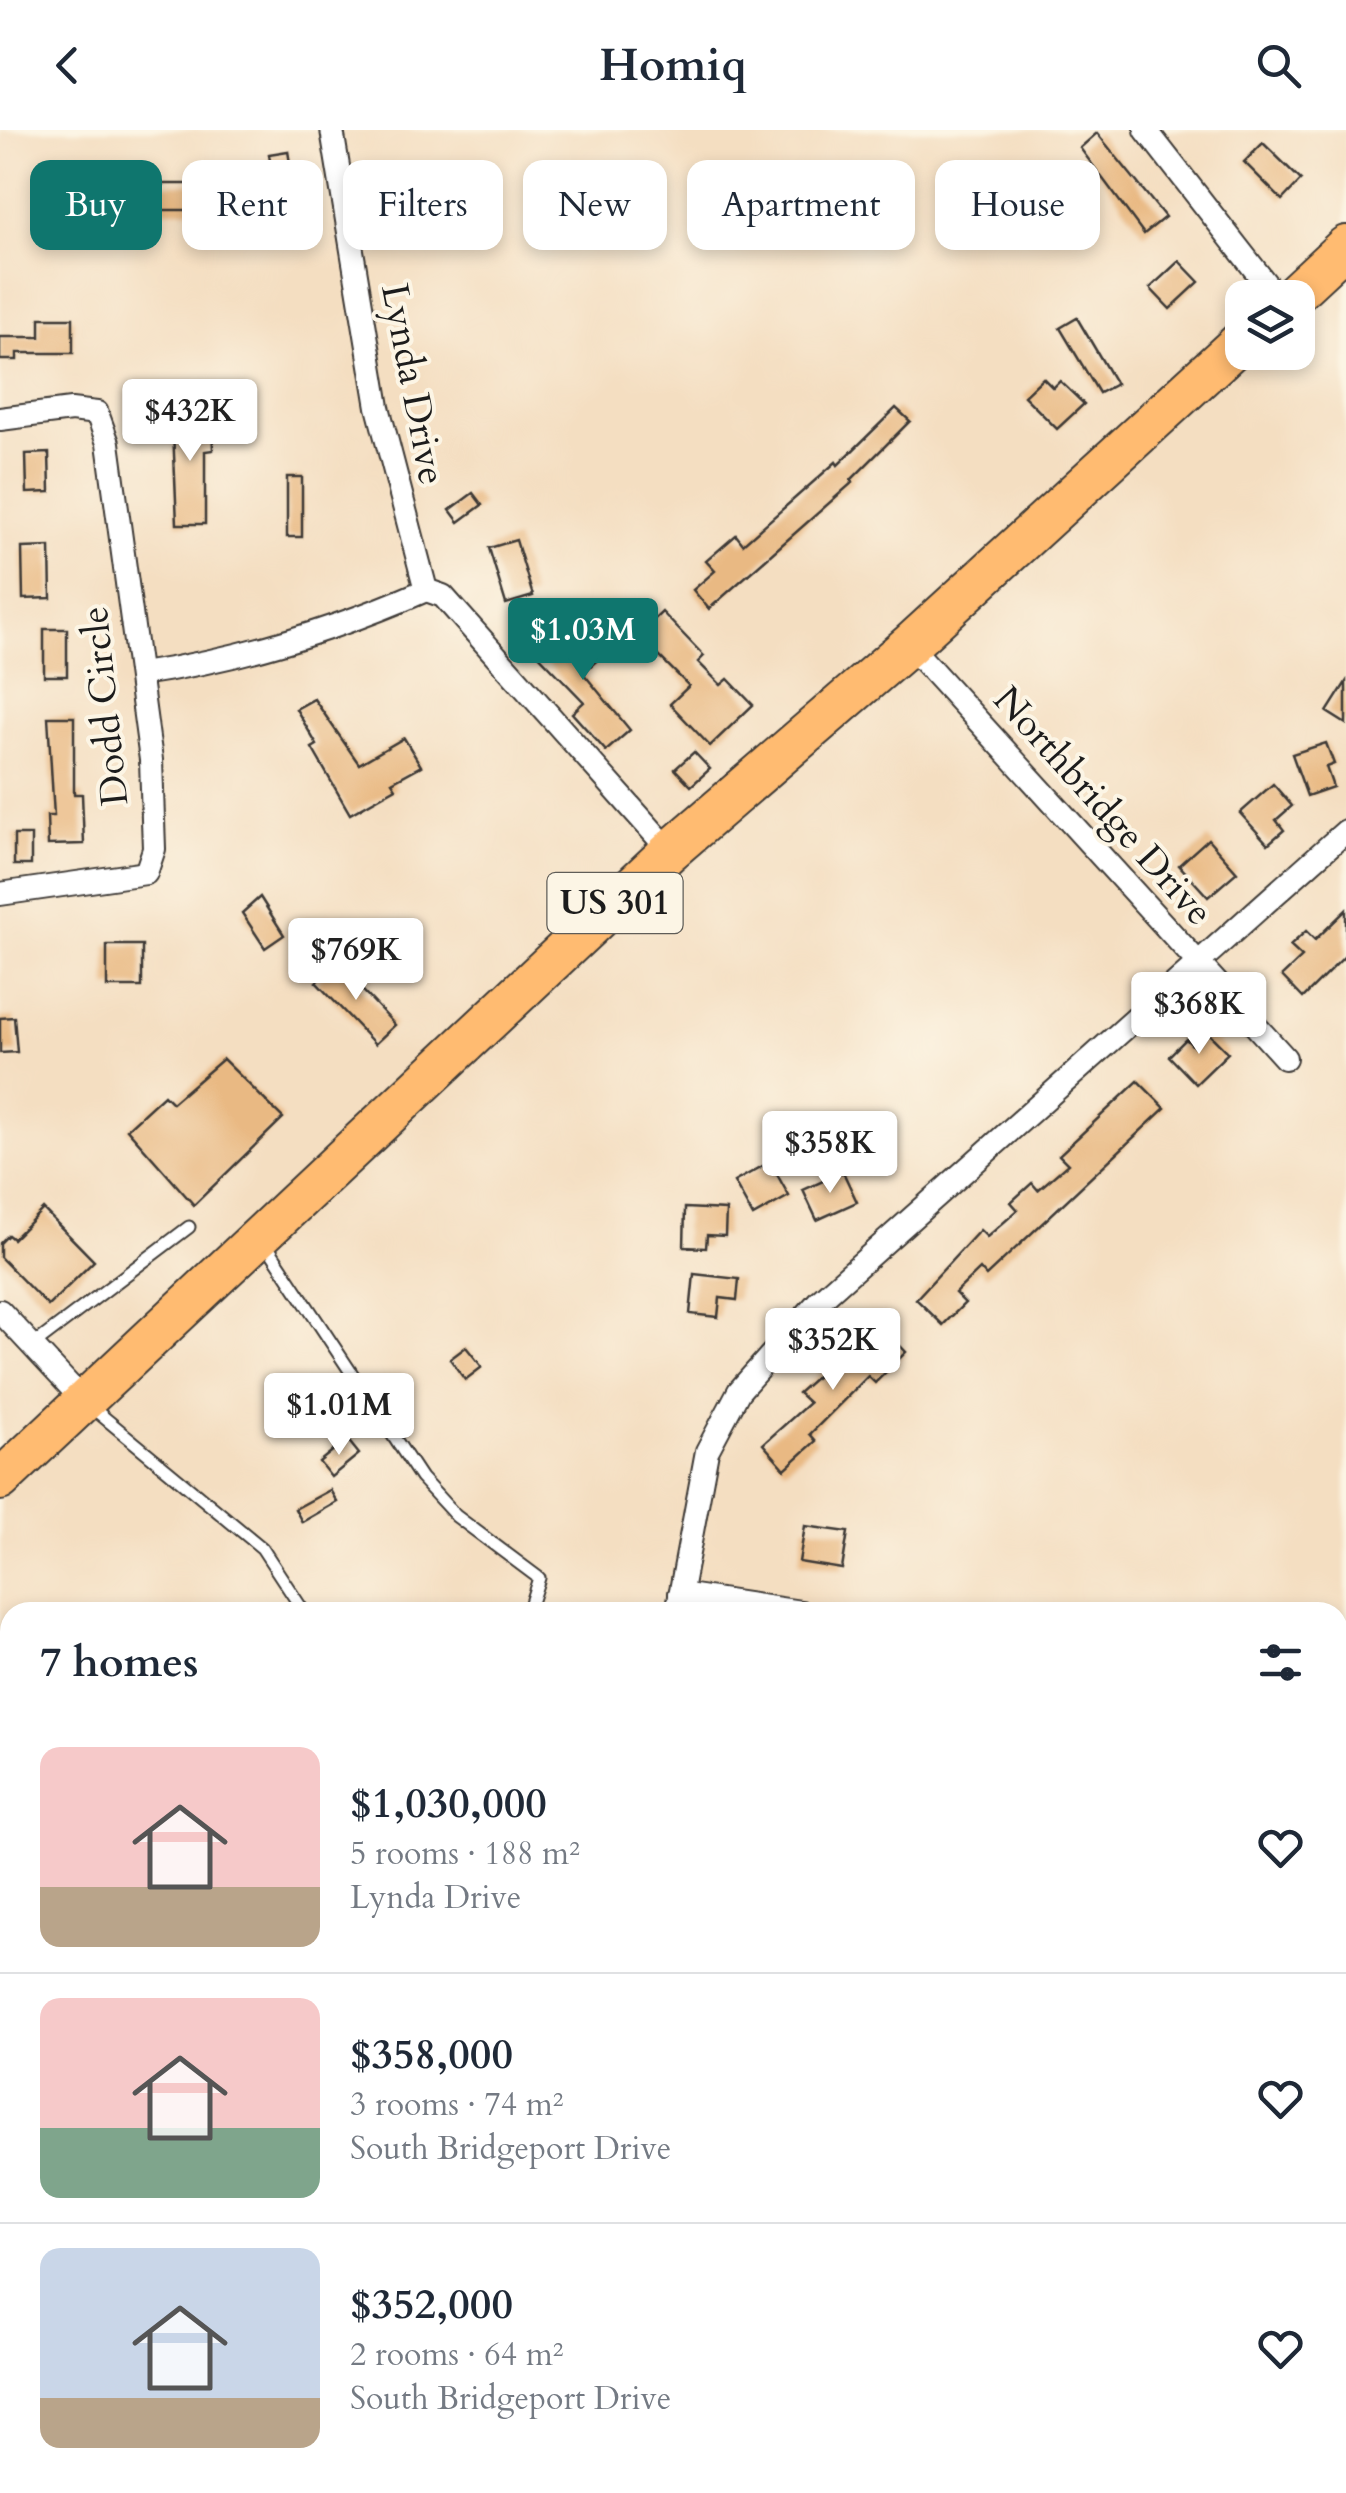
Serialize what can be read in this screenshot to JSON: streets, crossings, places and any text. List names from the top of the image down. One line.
{"streets":{"highway":["US 301"],"street":["Lynda Drive","Dodd Circle","Northbridge Drive"]},"crossings":[["Northbridge Drive","US 301"]],"page":{"header":"Homiq","chip":["Buy","Rent","Filters","New","Apartment","House"],"price":["$432K","$1.03M","$769K","$368K","$358K","$352K","$1.01M"],"heading":"7 homes","list":[{"name":"$1,030,000","note":"5 rooms · 188 m² · Lynda Drive"},{"name":"$358,000","note":"3 rooms · 74 m² · South Bridgeport Drive"},{"name":"$352,000","note":"2 rooms · 64 m² · South Bridgeport Drive"}]}}
